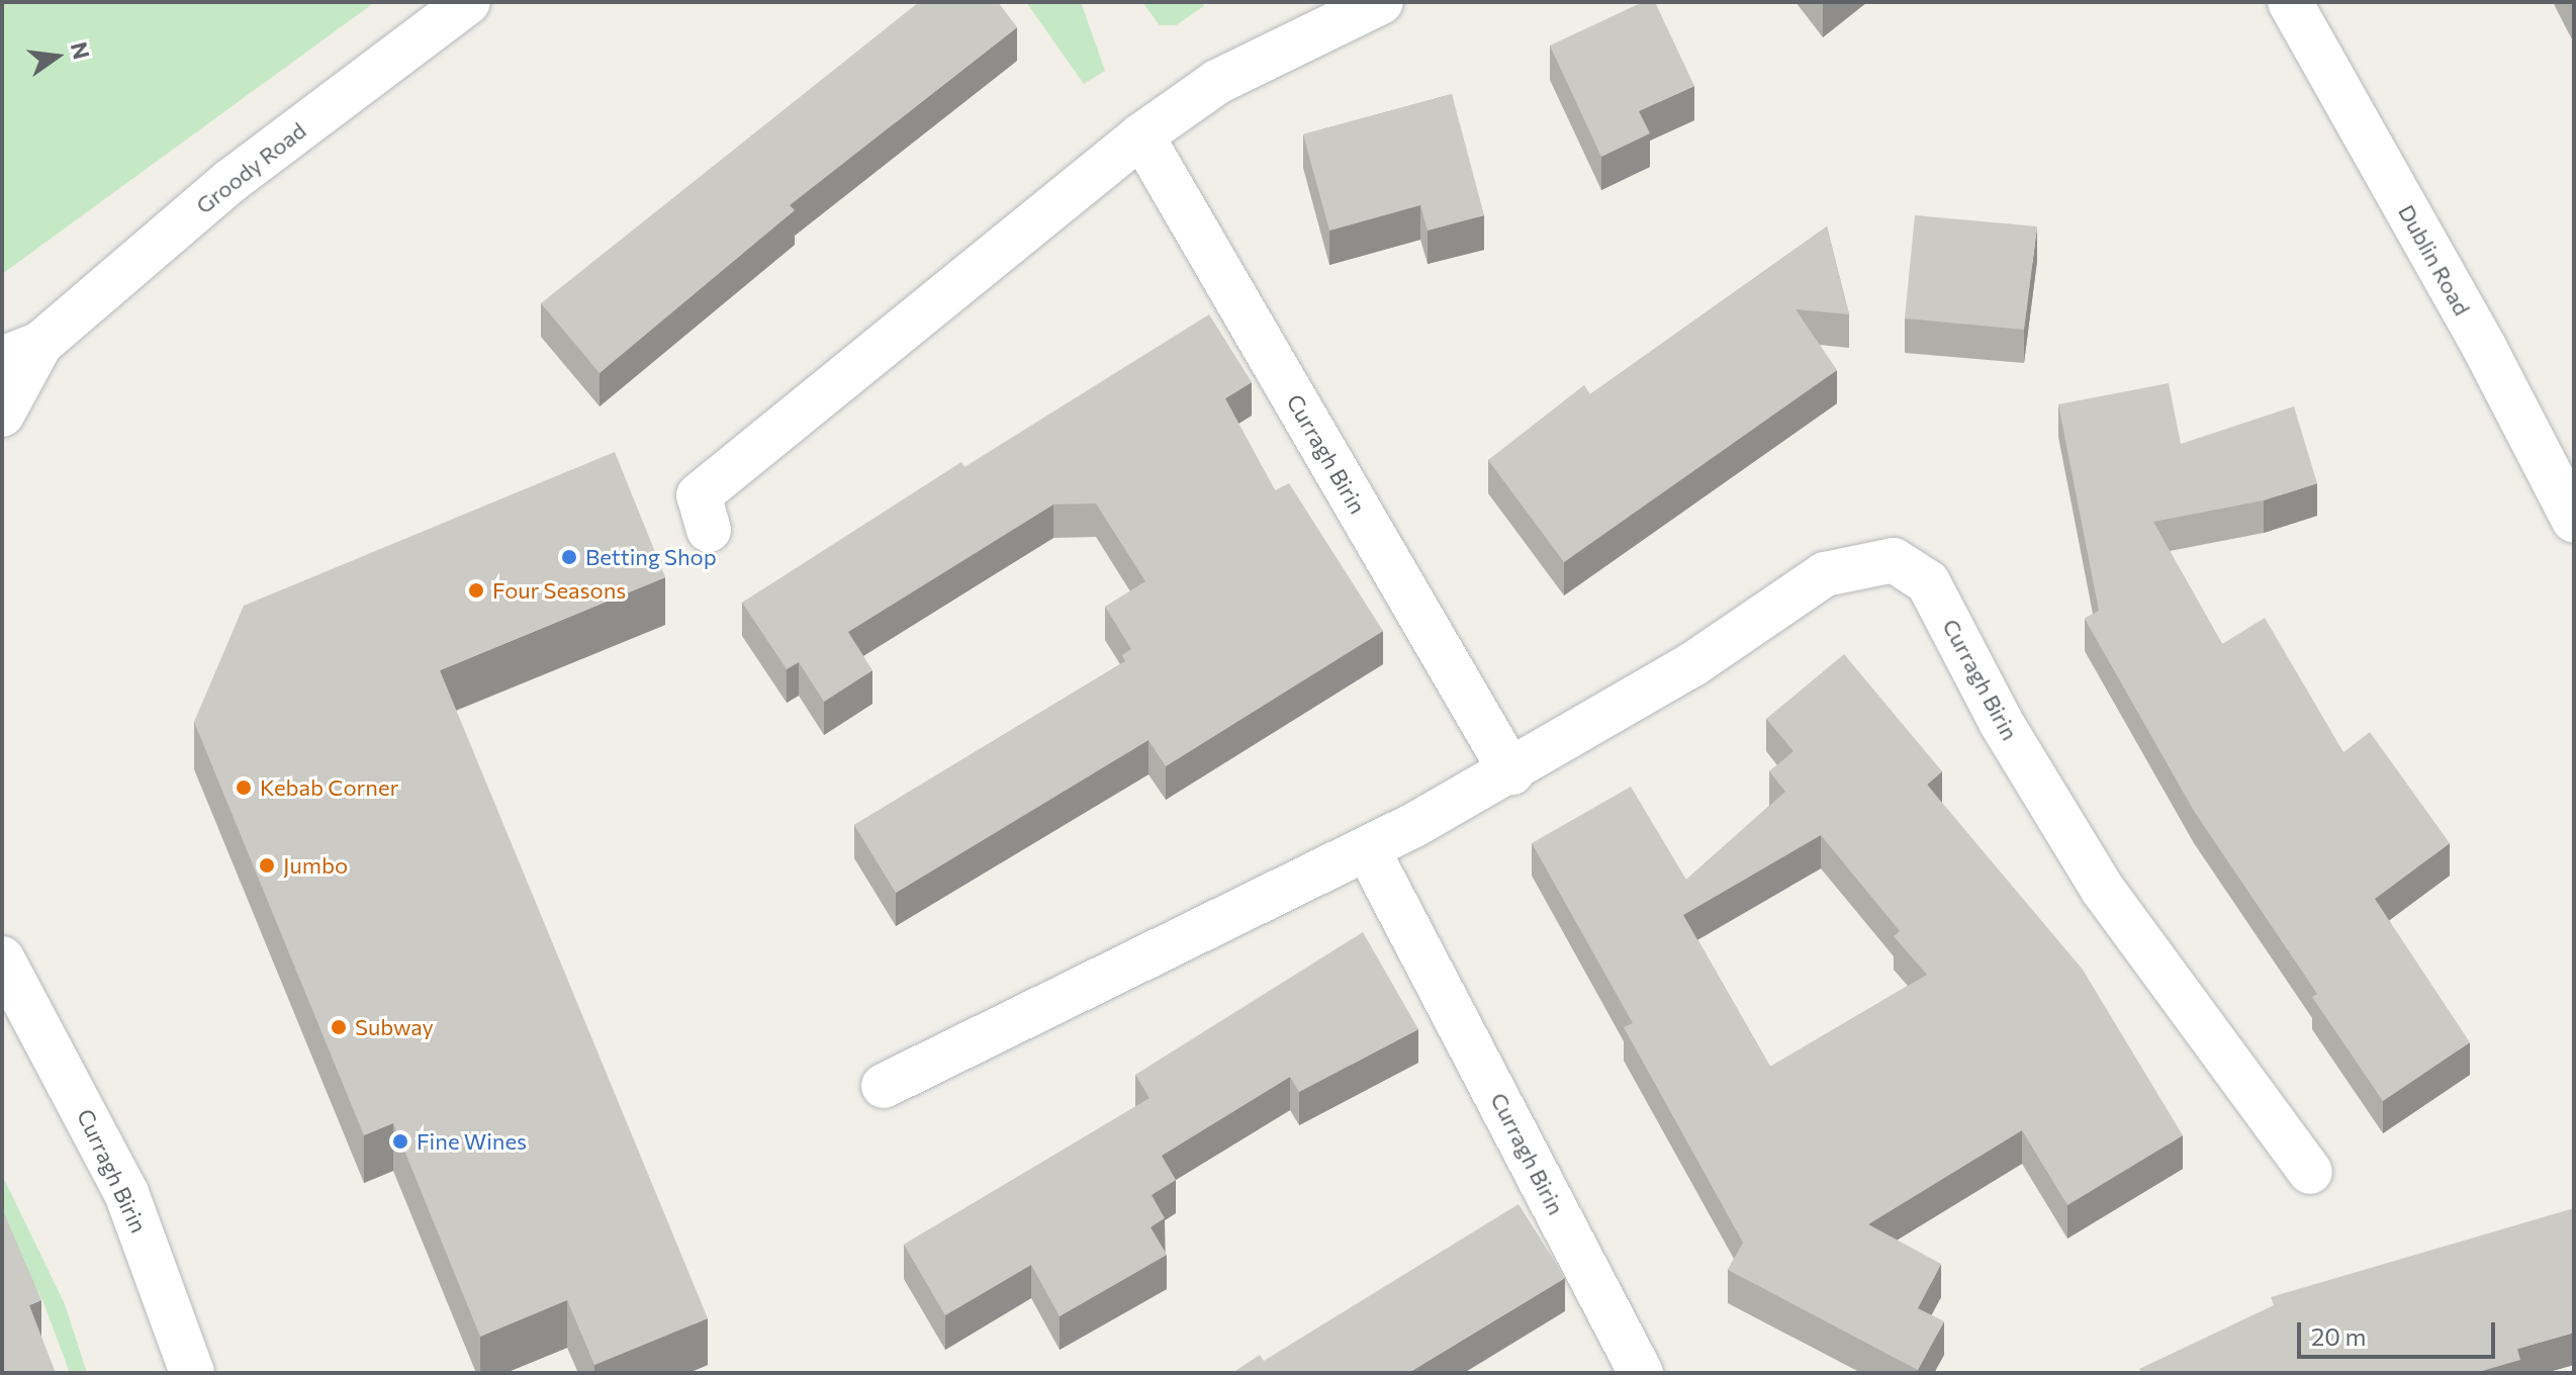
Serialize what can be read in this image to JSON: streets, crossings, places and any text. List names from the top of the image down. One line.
{"streets":{"street":["Groody Road","Dublin Road","Curragh Birin"]},"places":["Betting Shop","Four Seasons","Kebab Corner","Jumbo","Subway","Fine Wines"],"scale_bar":"20 m","north":"right"}
